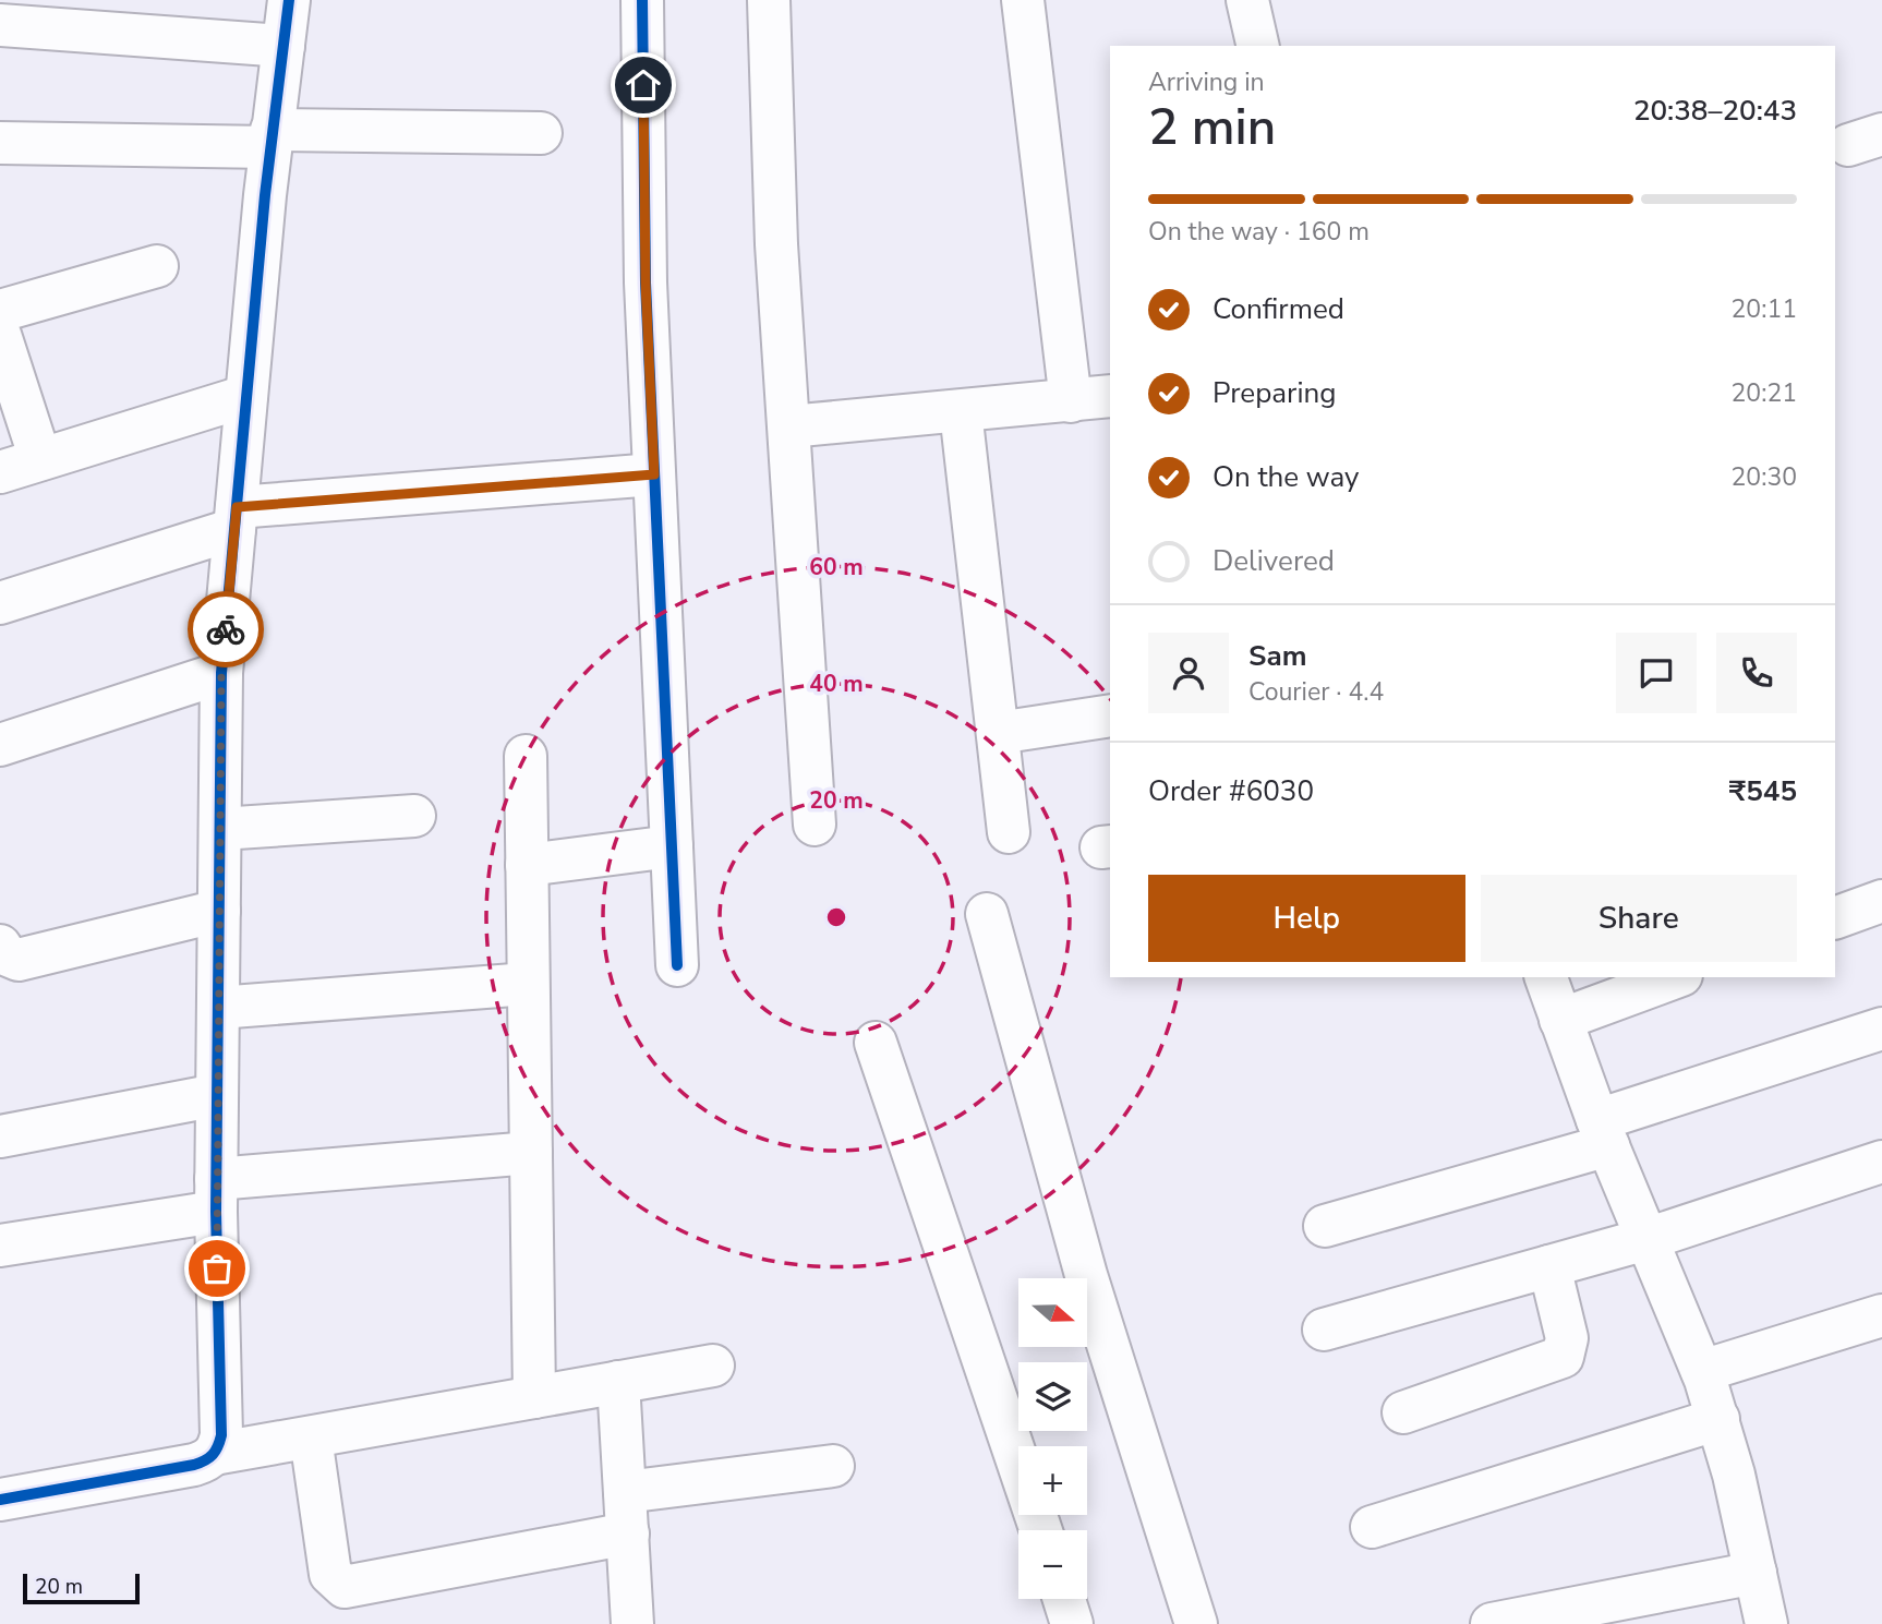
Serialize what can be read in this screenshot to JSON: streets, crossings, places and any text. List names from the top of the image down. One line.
{"scale_bar":"20 m","north":"right","page":{"heading":["2 min","Arriving in","20:38–20:43"],"panel":["Sam","Courier · 4.4","Order #6030","₹545"],"bar":"On the way · 160 m","list":[["Confirmed","20:11"],["Preparing","20:21"],["On the way","20:30"],"Delivered"],"buttons":["Help","Share"],"map_buttons":["+","−"],"scale":"20 m"},"rings":["60 m","40 m","20 m"]}
